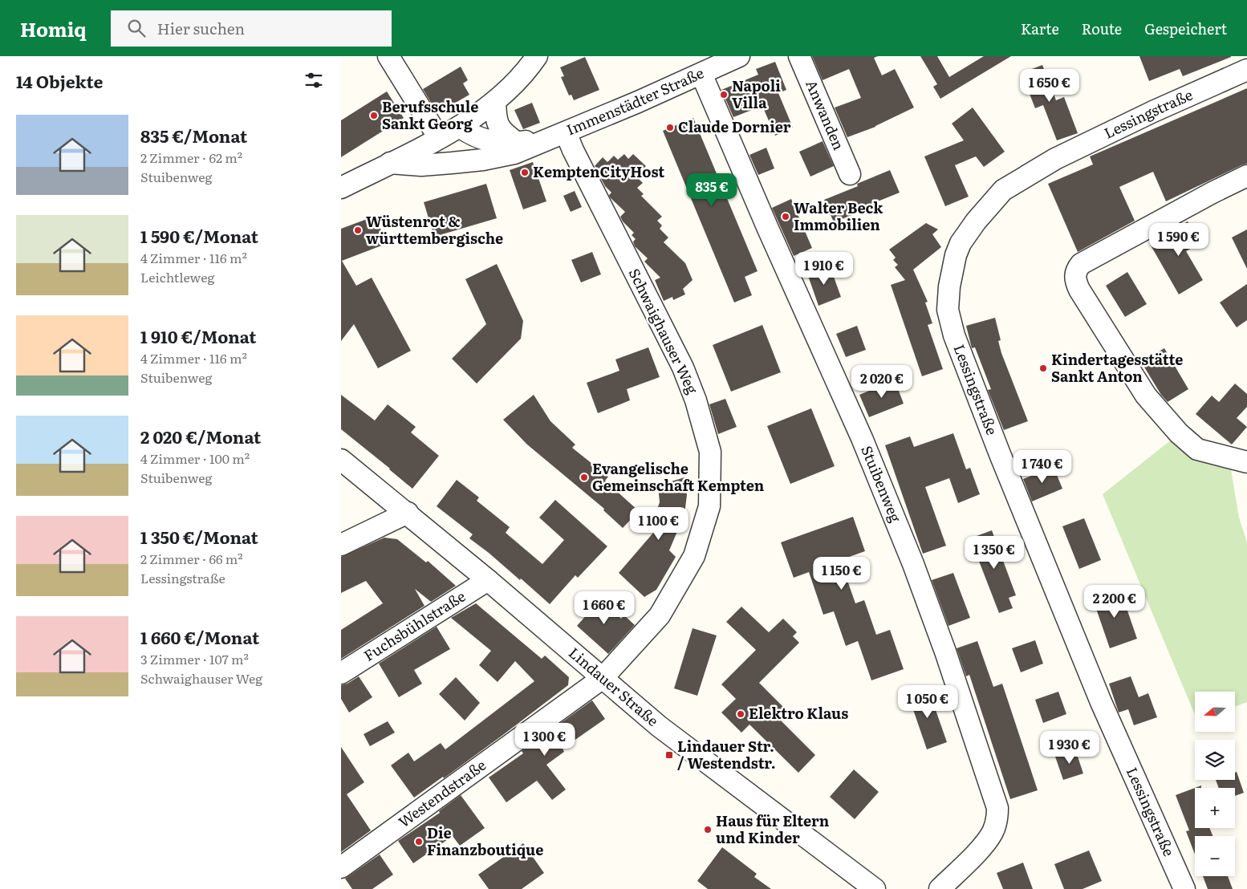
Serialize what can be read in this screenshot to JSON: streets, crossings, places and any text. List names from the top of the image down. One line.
{"streets":{"street":["Immenstädter Straße","Lessingstraße","Anwanden","Schwaighauser Weg","Stuibenweg","Fuchsbühlstraße","Lindauer Straße","Westendstraße"]},"crossings":[["Immenstädter Straße","Schwaighauser Weg"],["Immenstädter Straße","Stuibenweg"],["Schwaighauser Weg","Lindauer Straße"],["Schwaighauser Weg","Westendstraße"],["Fuchsbühlstraße","Lindauer Straße"],["Lindauer Straße","Westendstraße"]],"places":{"other":["Napoli Villa","Berufsschule Sankt Georg","Claude Dornier","KemptenCityHost","Walter Beck Immobilien","Wüstenrot & württembergische","Kindertagesstätte Sankt Anton","Evangelische Gemeinschaft Kempten","Elektro Klaus","Haus für Eltern und Kinder","Die Finanzboutique"],"transit":["Lindauer Str. / Westendstr."]},"north":"left","page":{"header":"Homiq","search":"Hier suchen","nav":["Karte","Route","Gespeichert"],"heading":"14 Objekte","price":["1 650 €","835 €","1 590 €","1 910 €","2 020 €","1 740 €","1 100 €","1 350 €","1 150 €","2 200 €","1 660 €","1 050 €","1 300 €","1 930 €"],"list":[{"name":"835 €/Monat","note":"2 Zimmer · 62 m² · Stuibenweg"},{"name":"1 590 €/Monat","note":"4 Zimmer · 116 m² · Leichtleweg"},{"name":"1 910 €/Monat","note":"4 Zimmer · 116 m² · Stuibenweg"},{"name":"2 020 €/Monat","note":"4 Zimmer · 100 m² · Stuibenweg"},{"name":"1 350 €/Monat","note":"2 Zimmer · 66 m² · Lessingstraße"},{"name":"1 660 €/Monat","note":"3 Zimmer · 107 m² · Schwaighauser Weg"}],"map_buttons":["+","−"]}}
